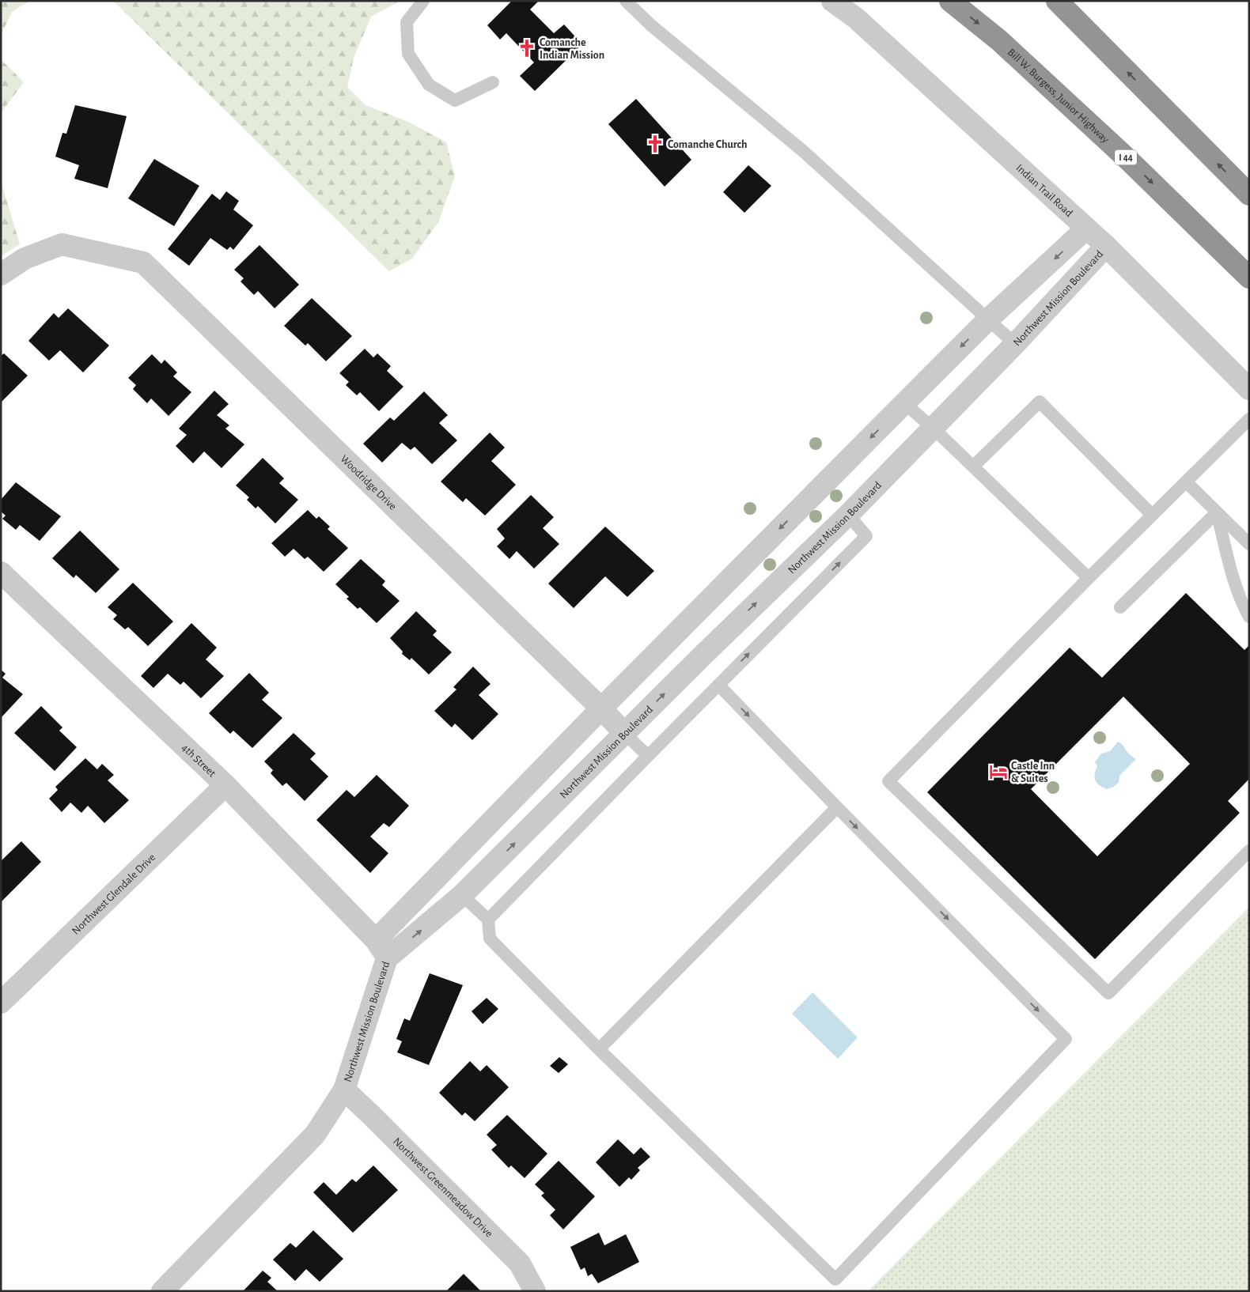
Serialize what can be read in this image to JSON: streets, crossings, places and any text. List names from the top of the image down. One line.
{"streets":{"highway":["Bill W. Burgess, Junior Highway","I 44"],"street":["Indian Trail Road","Northwest Mission Boulevard","Woodridge Drive","4th Street","Northwest Glendale Drive","Northwest Greenmeadow Drive"]},"crossings":[["Indian Trail Road","Northwest Mission Boulevard"],["Northwest Mission Boulevard","Woodridge Drive"],["Northwest Mission Boulevard","4th Street"],["Northwest Mission Boulevard","Northwest Greenmeadow Drive"],["4th Street","Northwest Glendale Drive"]],"places":{"church":["Comanche Indian Mission","Comanche Church"],"hotel":["Castle Inn & Suites"]}}
